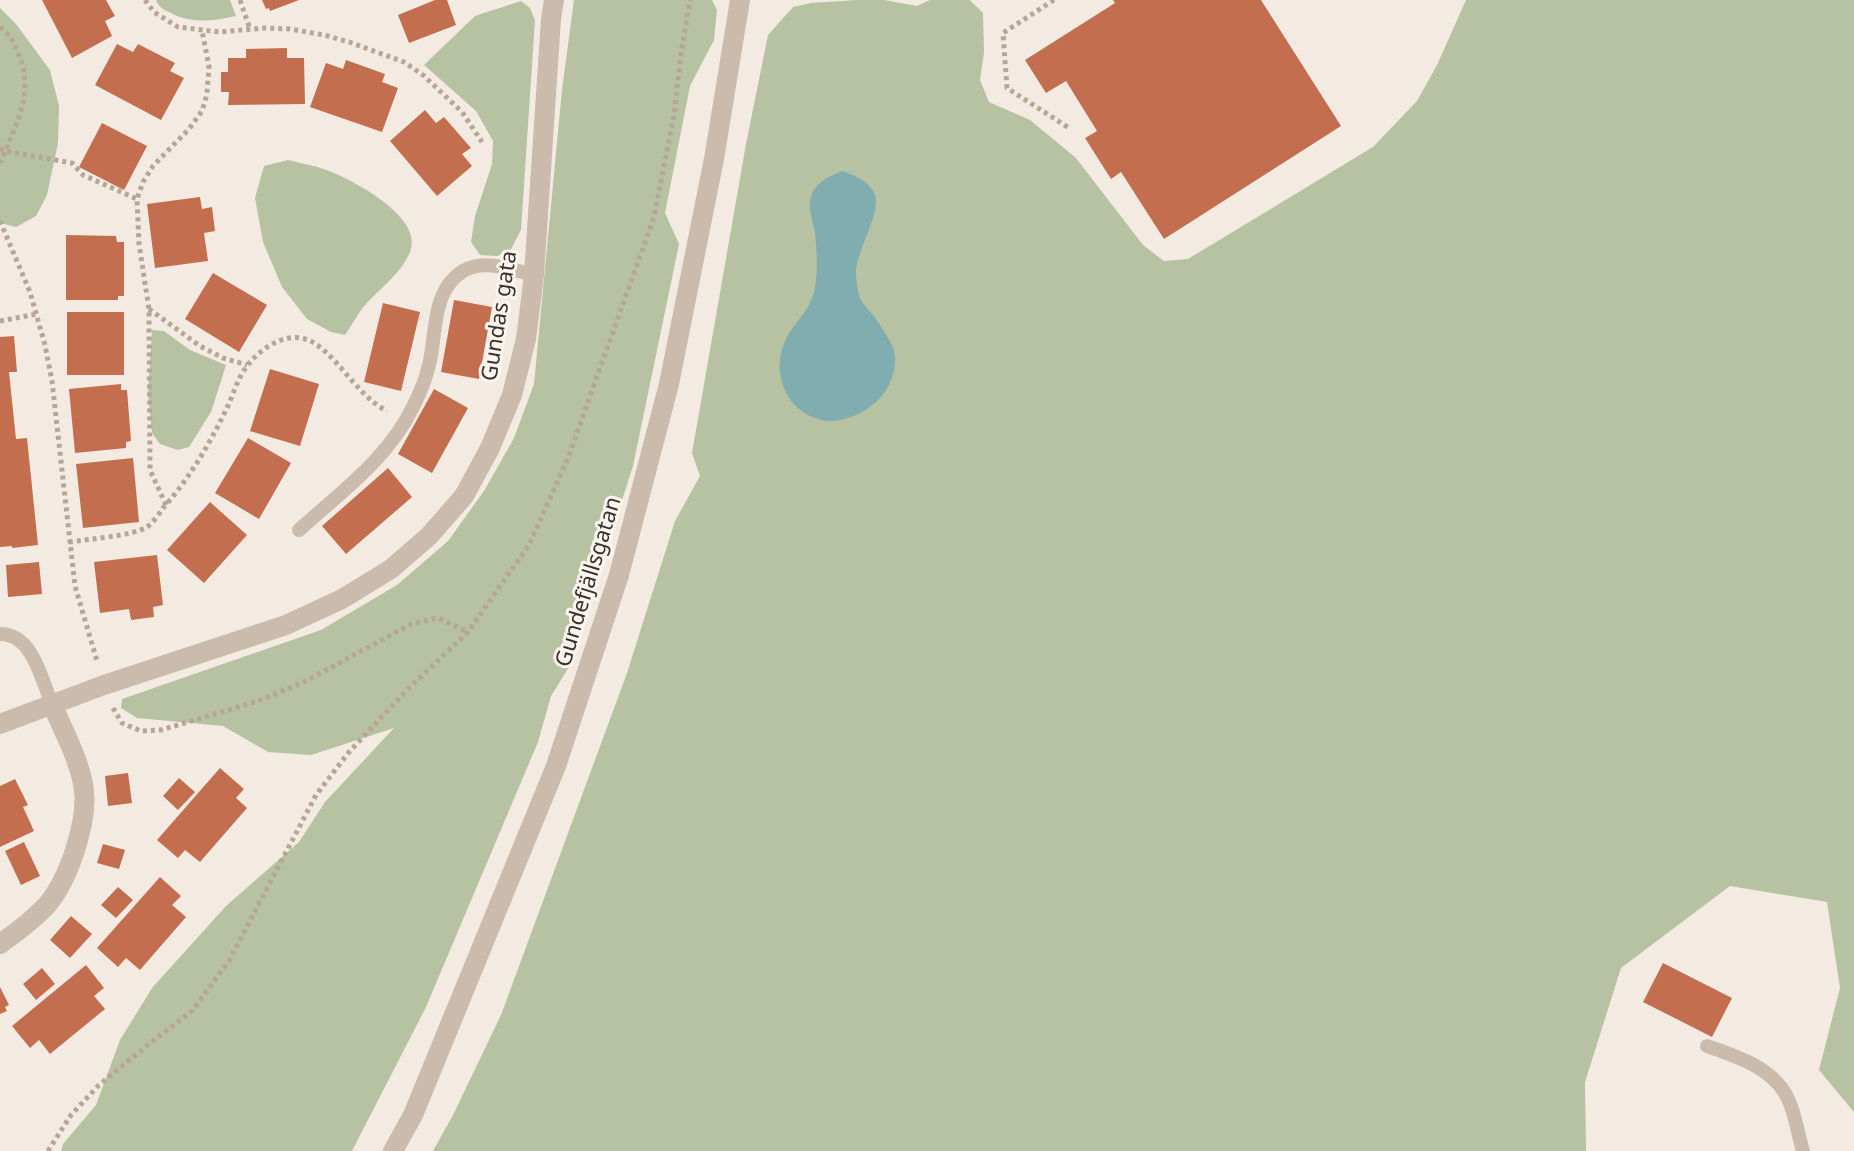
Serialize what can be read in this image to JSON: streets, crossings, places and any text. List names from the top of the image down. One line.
{"streets":{"street":["Gundas gata","Gundefjällsgatan"]}}
